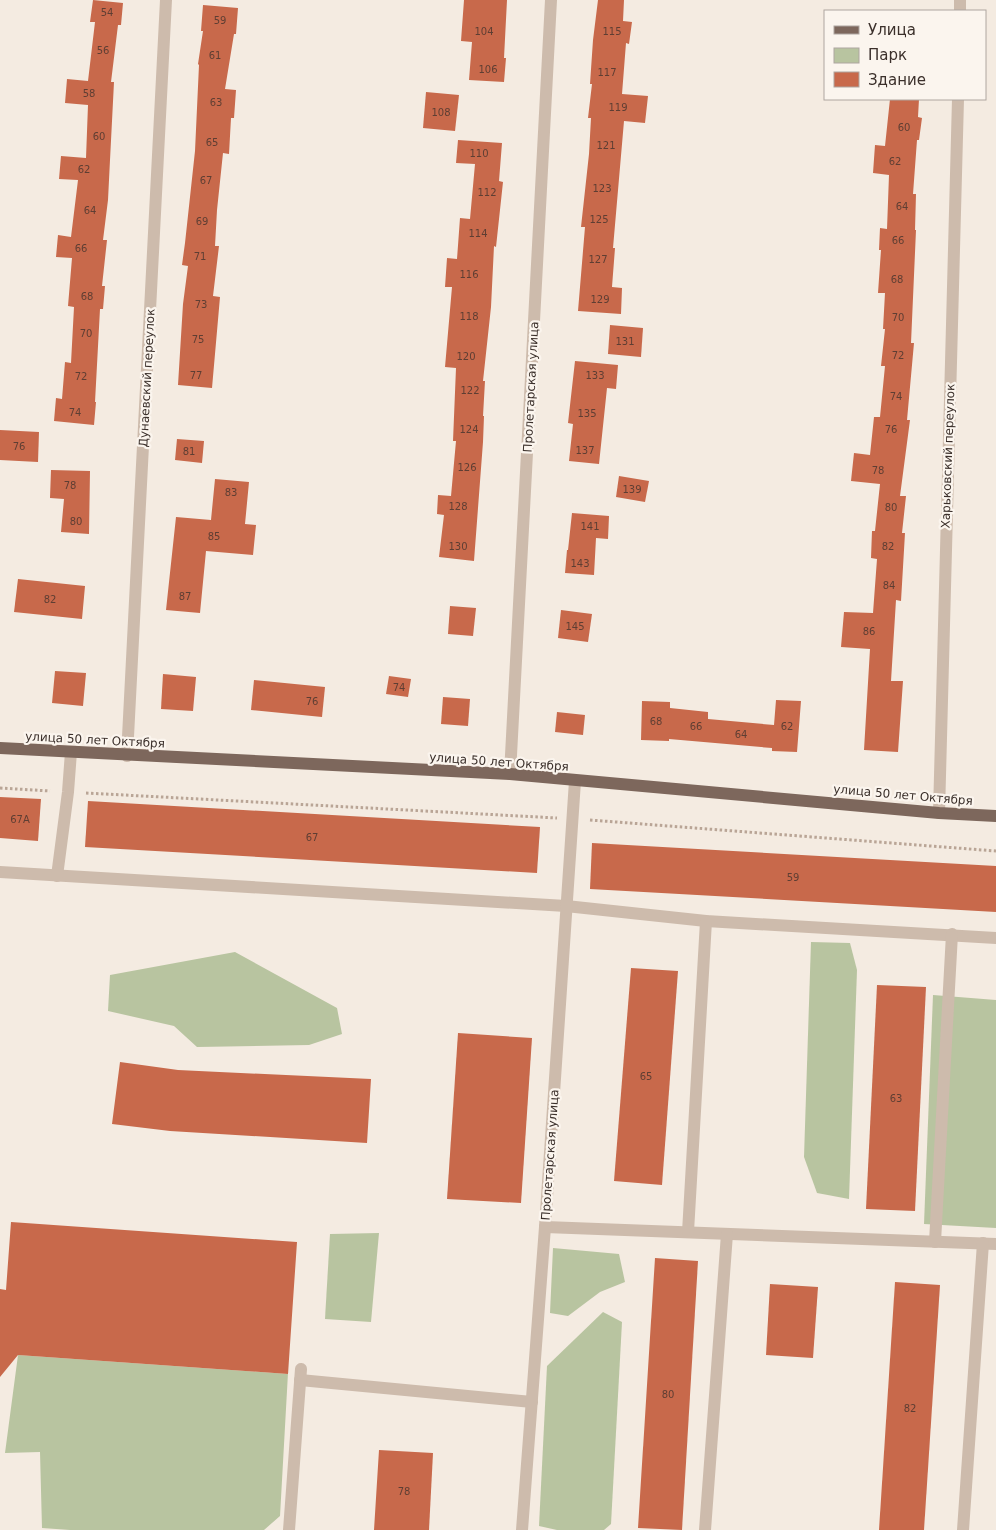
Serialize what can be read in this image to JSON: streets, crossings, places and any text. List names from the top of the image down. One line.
{"streets":{"main road":["улица 50 лет Октября"],"street":["Дунаевский переулок","Пролетарская улица","Харьковский переулок"]},"crossings":[["Дунаевский переулок","улица 50 лет Октября"],["Пролетарская улица","улица 50 лет Октября"],["Харьковский переулок","улица 50 лет Октября"]],"house_numbers":["54","59","104","115","56","61","106","117","58","63","119","108","60","60","65","121","110","62","62","67","123","112","64","64","125","69","114","66","66","71","127","116","68","68","129","73","118","70","70","75","131","72","120","77","133","72","122","74","74","135","124","76","76","137","81","126","78","78","139","83","128","80","80","141","85","130","82","143","84","87","82","145","86","74","76","68","66","62","64","67А","67","59","65","63","80","82","78"],"legend":["Улица","Парк","Здание"]}
